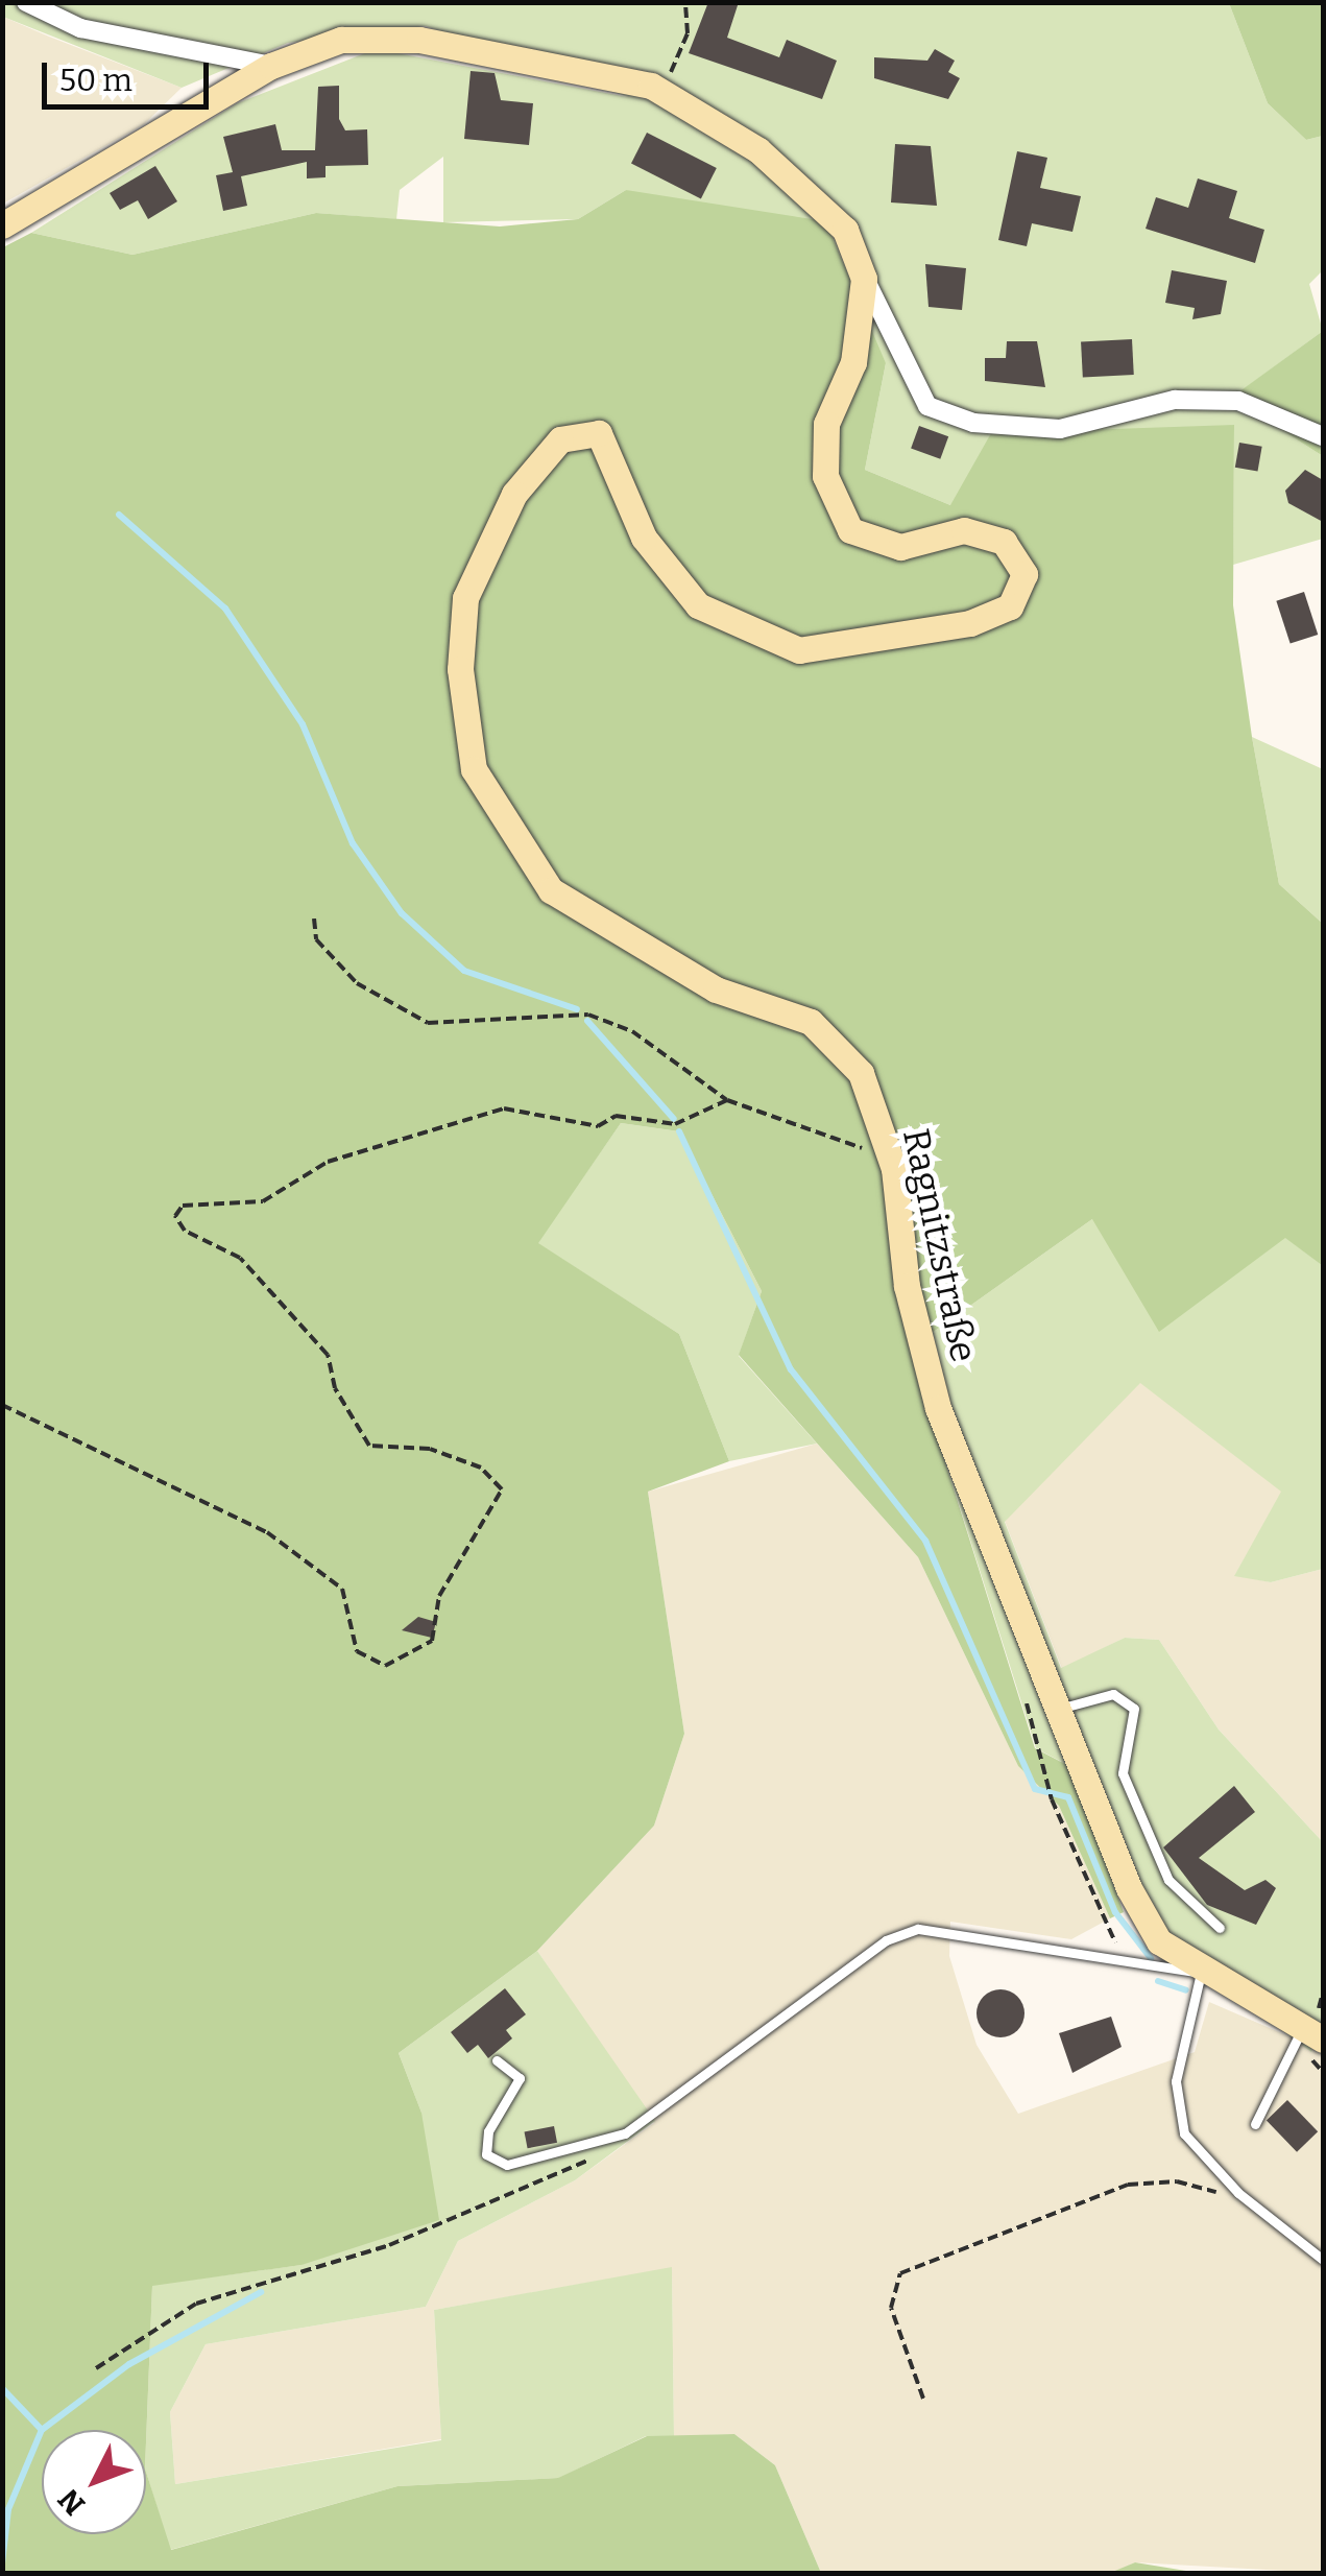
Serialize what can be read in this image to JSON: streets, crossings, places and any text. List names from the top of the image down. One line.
{"streets":{"main road":["Ragnitzstraße"]},"scale_bar":"50 m","north":"bottom left"}
